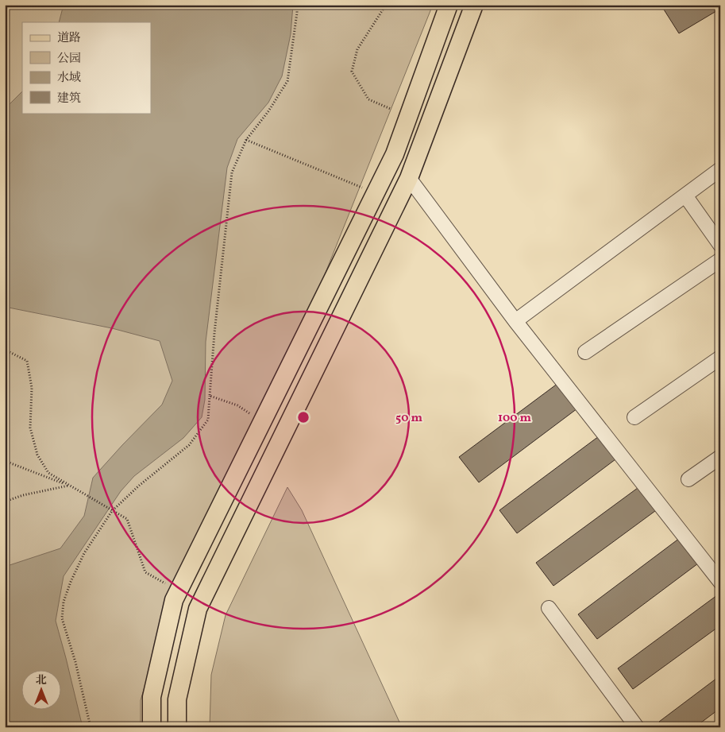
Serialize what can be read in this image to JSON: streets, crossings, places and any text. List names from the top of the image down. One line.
{"legend":["道路","公园","水域","建筑"],"north":"top","rings":["50 m","100 m"]}
